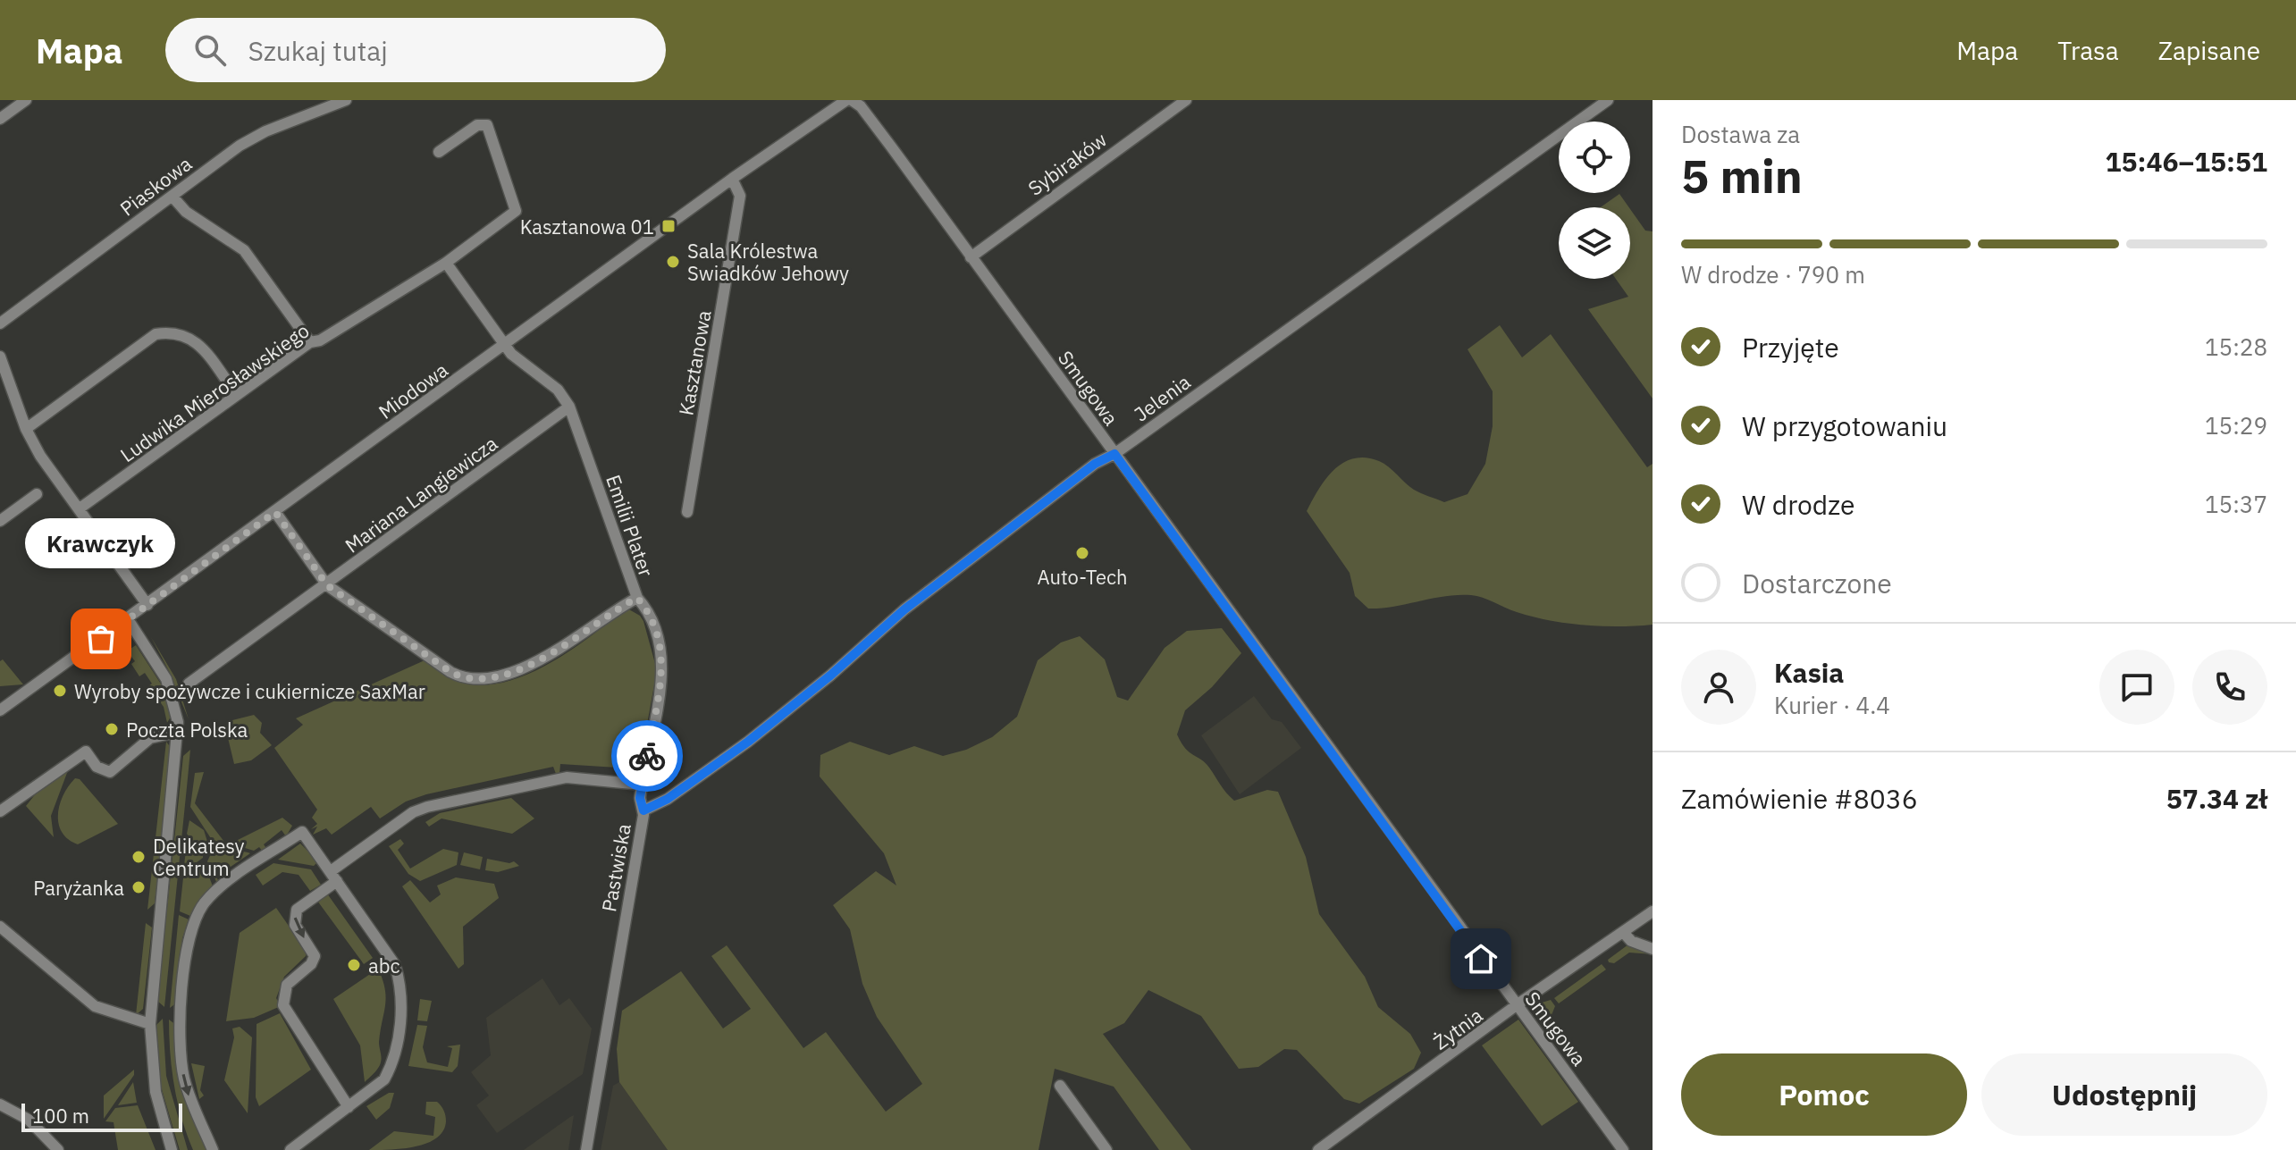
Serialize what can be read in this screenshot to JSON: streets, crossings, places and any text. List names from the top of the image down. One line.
{"streets":{"street":["Sybiraków","Piaskowa","Kasztanowa","Smugowa","Miodowa","Ludwika Mierosławskiego","Jelenia","Mariana Langiewicza","Emilii Plater","Pastwiska","Żytnia"]},"crossings":[["Sybiraków","Smugowa"],["Kasztanowa","Miodowa"],["Smugowa","Miodowa"],["Smugowa","Jelenia"],["Smugowa","Żytnia"],["Miodowa","Emilii Plater"],["Jelenia","Pastwiska"],["Mariana Langiewicza","Emilii Plater"],["Emilii Plater","Pastwiska"]],"places":{"transit":["Kasztanowa 01"],"other":["Sala Królestwa Swiadków Jehowy","Auto-Tech","Krawczyk","Wyroby spożywcze i cukiernicze SaxMar","Poczta Polska","Delikatesy Centrum","Paryżanka","abc"]},"scale_bar":"100 m","page":{"header":"Mapa","search":"Szukaj tutaj","nav":["Mapa","Trasa","Zapisane"],"heading":["5 min","Dostawa za","15:46–15:51"],"panel":["Kasia","Kurier · 4.4","Zamówienie #8036","57.34 zł"],"bar":"W drodze · 790 m","list":[["Przyjęte","15:28"],["W przygotowaniu","15:29"],["W drodze","15:37"],"Dostarczone"],"bubble":"Krawczyk","buttons":["Pomoc","Udostępnij"],"scale":"100 m"}}
